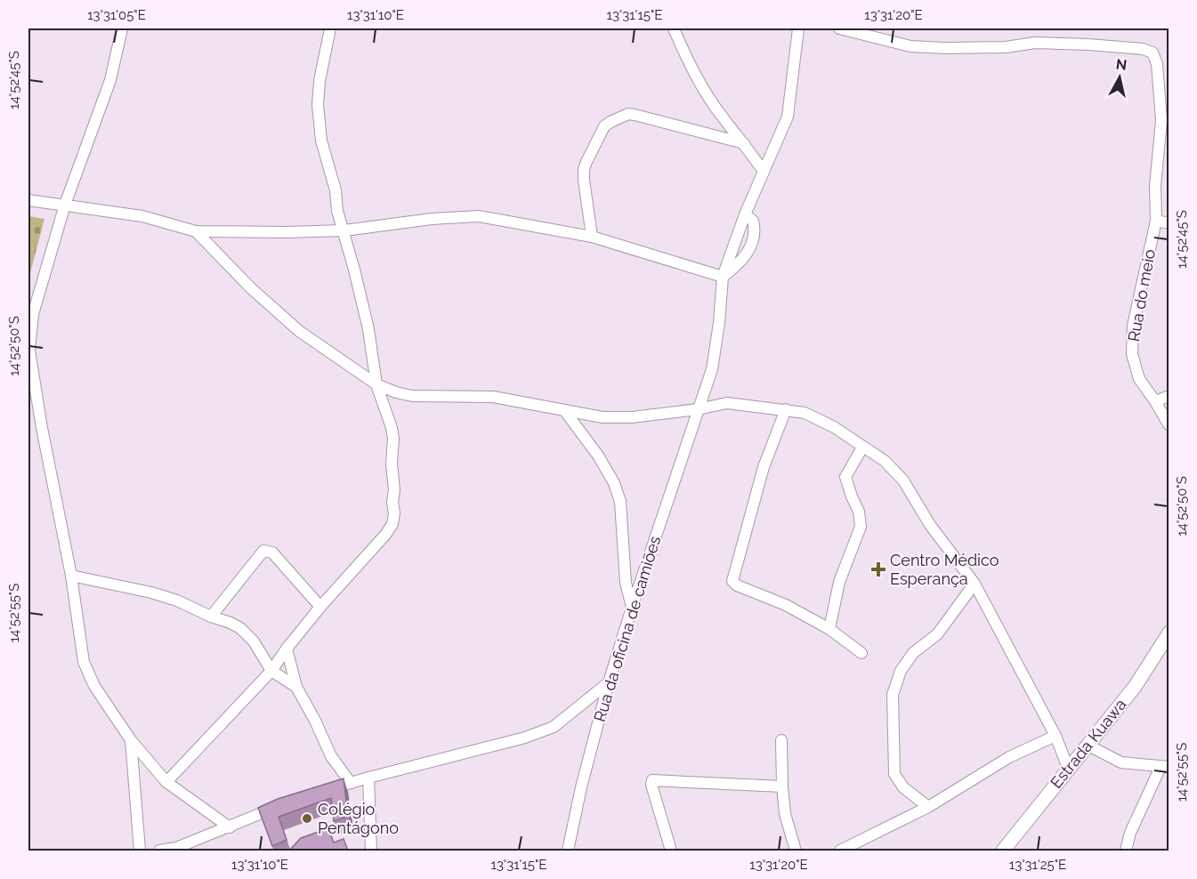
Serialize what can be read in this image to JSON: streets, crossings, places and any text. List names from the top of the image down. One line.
{"streets":{"street":["Rua do meio","Rua da oficina de camiões","Estrada Kuawa"]},"places":{"health":["Centro Médico Esperança"],"other":["Colégio Pentágono"]},"north":"top","coordinates":["13°31'05\"E","13°31'10\"E","13°31'15\"E","13°31'20\"E","14°52'45\"S","14°52'50\"S","14°52'55\"S","13°31'25\"E"]}
